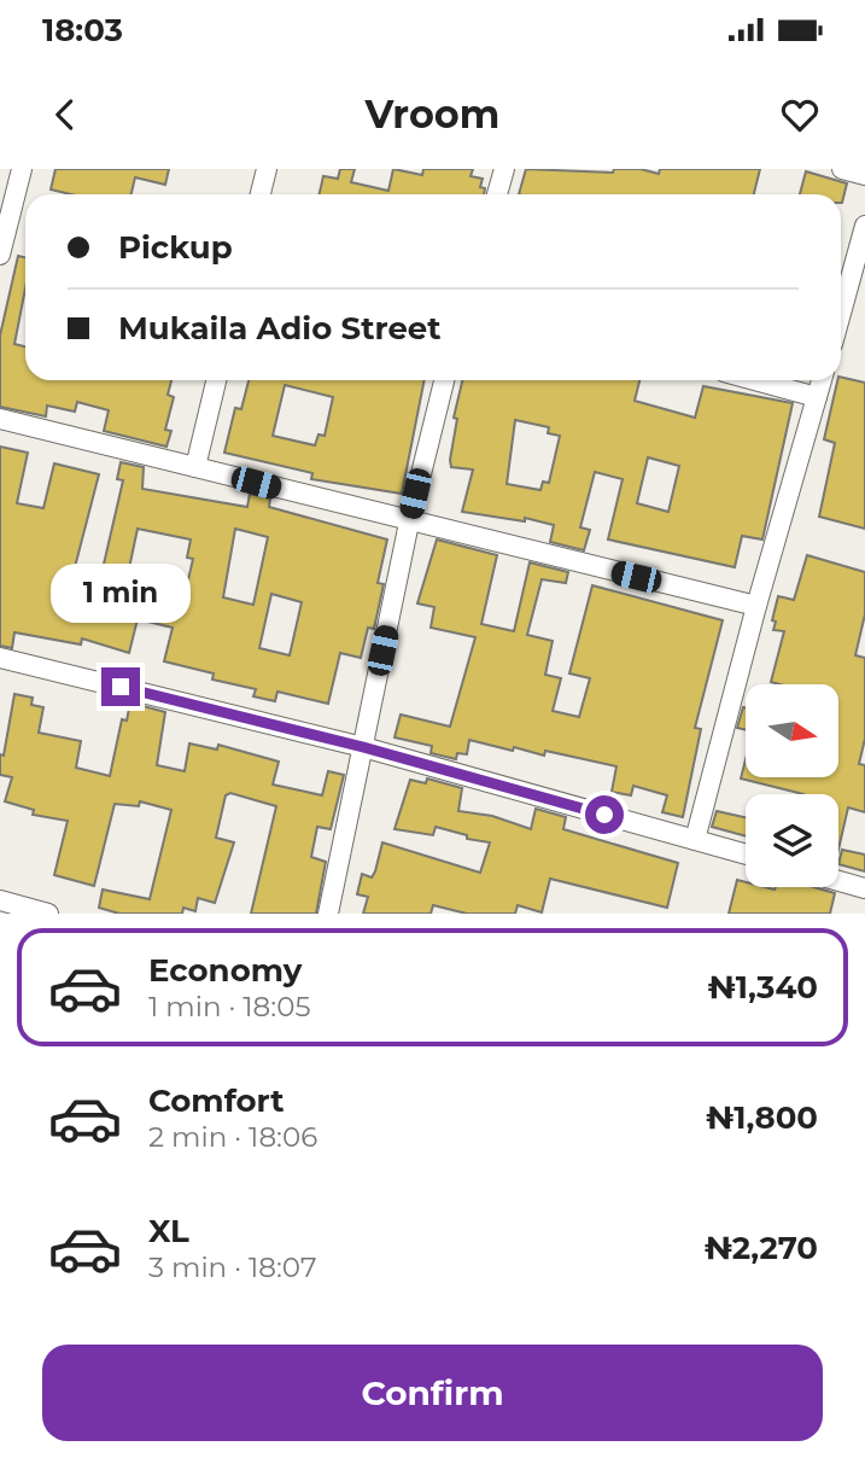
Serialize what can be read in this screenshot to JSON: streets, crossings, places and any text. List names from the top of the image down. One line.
{"north":"right","page":{"status":"18:03","header":"Vroom","banner":["Pickup","Mukaila Adio Street"],"bubble":"1 min","list":[{"name":"Economy","note":"1 min · 18:05","value":"₦1,340"},{"name":"Comfort","note":"2 min · 18:06","value":"₦1,800"},{"name":"XL","note":"3 min · 18:07","value":"₦2,270"}],"buttons":"Confirm"}}
